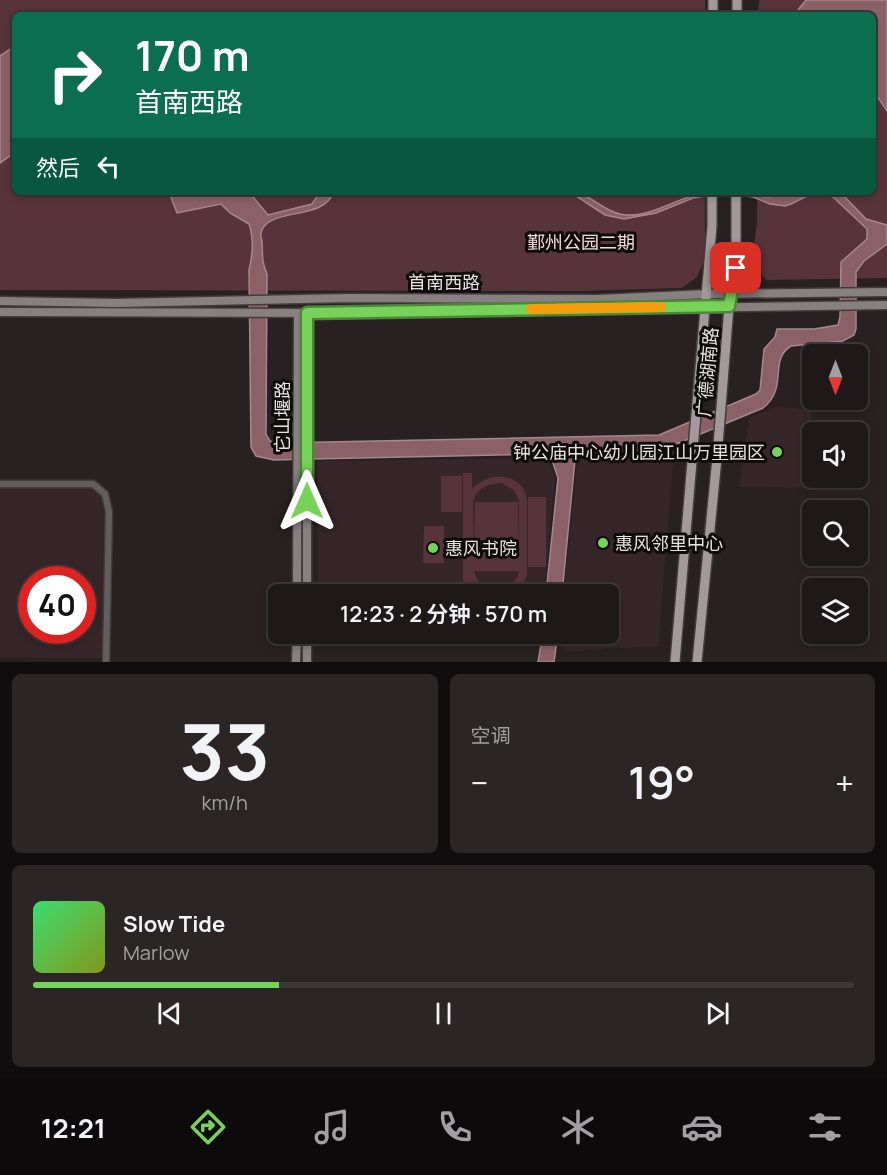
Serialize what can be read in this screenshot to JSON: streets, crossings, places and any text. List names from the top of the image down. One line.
{"streets":{"main road":["首南西路","广德湖南路","它山堰路"]},"crossings":[["首南西路","广德湖南路"],["首南西路","它山堰路"]],"parks":["鄞州公园二期"],"places":["钟公庙中心幼儿园江山万里园区","惠风邻里中心","惠风书院"],"north":"bottom","page":{"turn":["170 m","首南西路"],"then":"然后","limit":"40","trip":"12:23 · 2 分钟 · 570 m","tile":[["33","km/h"],"空调"],"heat":["−","19°","+"],"song":["Slow Tide","Marlow"],"tabs":"12:21"}}
